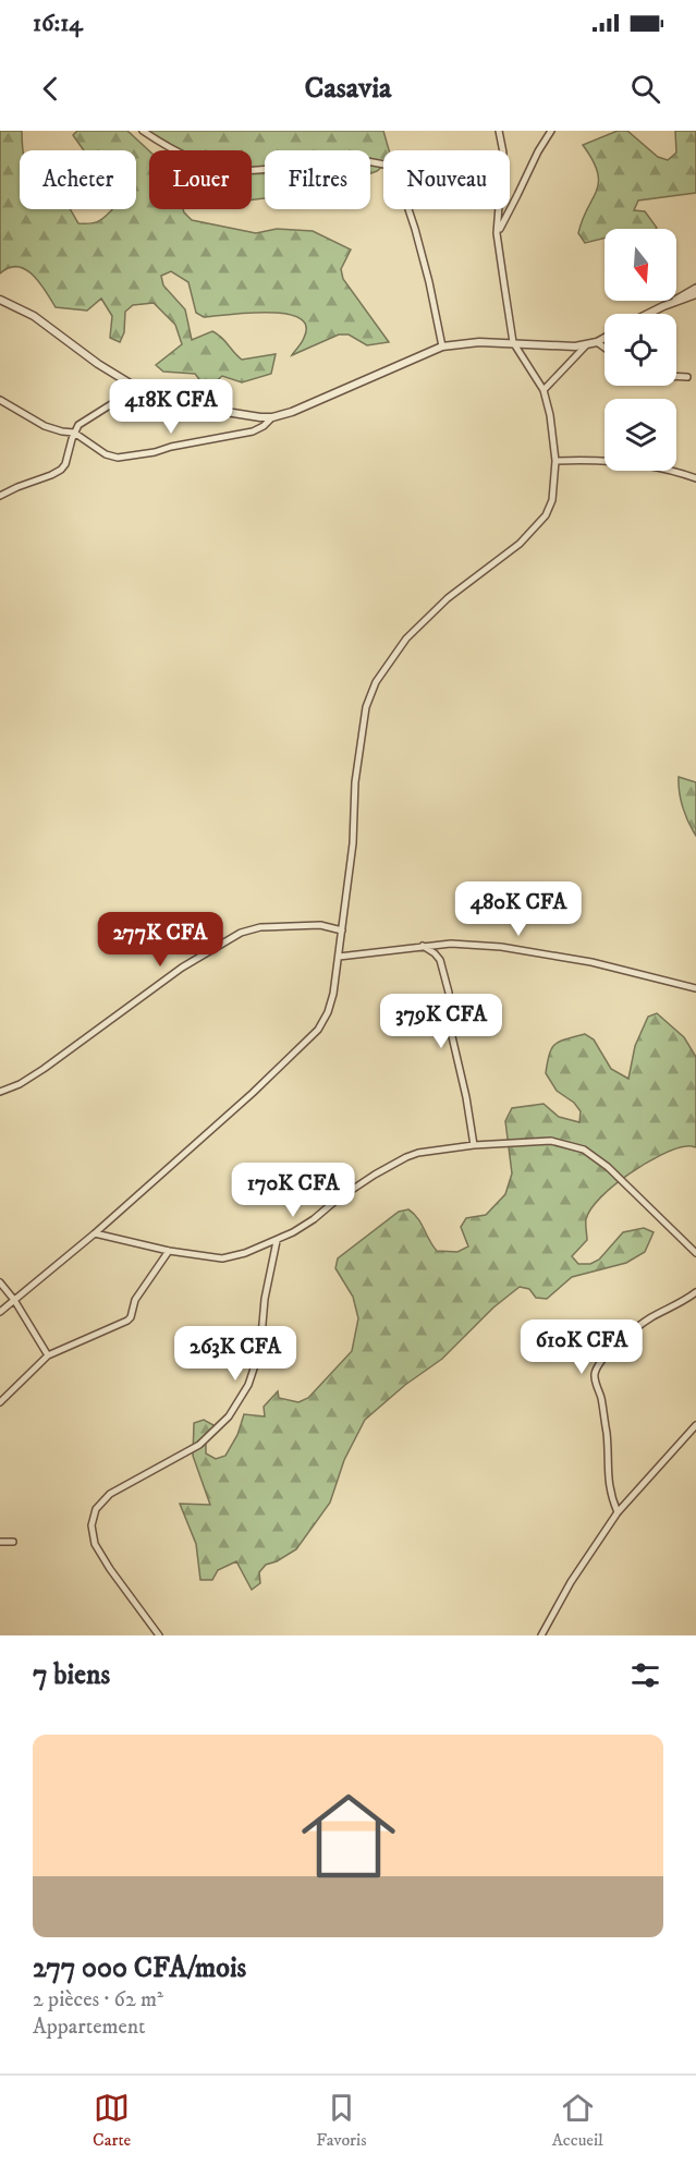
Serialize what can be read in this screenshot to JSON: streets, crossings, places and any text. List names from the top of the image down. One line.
{"north":"bottom","page":{"status":"16:14","header":"Casavia","chip":["Acheter","Louer","Filtres","Nouveau"],"price":["418K CFA","480K CFA","277K CFA","379K CFA","170K CFA","610K CFA","263K CFA"],"heading":"7 biens","list":[{"name":"277 000 CFA/mois","note":"2 pièces · 62 m² · Appartement"}],"tabs":["Carte","Favoris","Accueil"]}}
